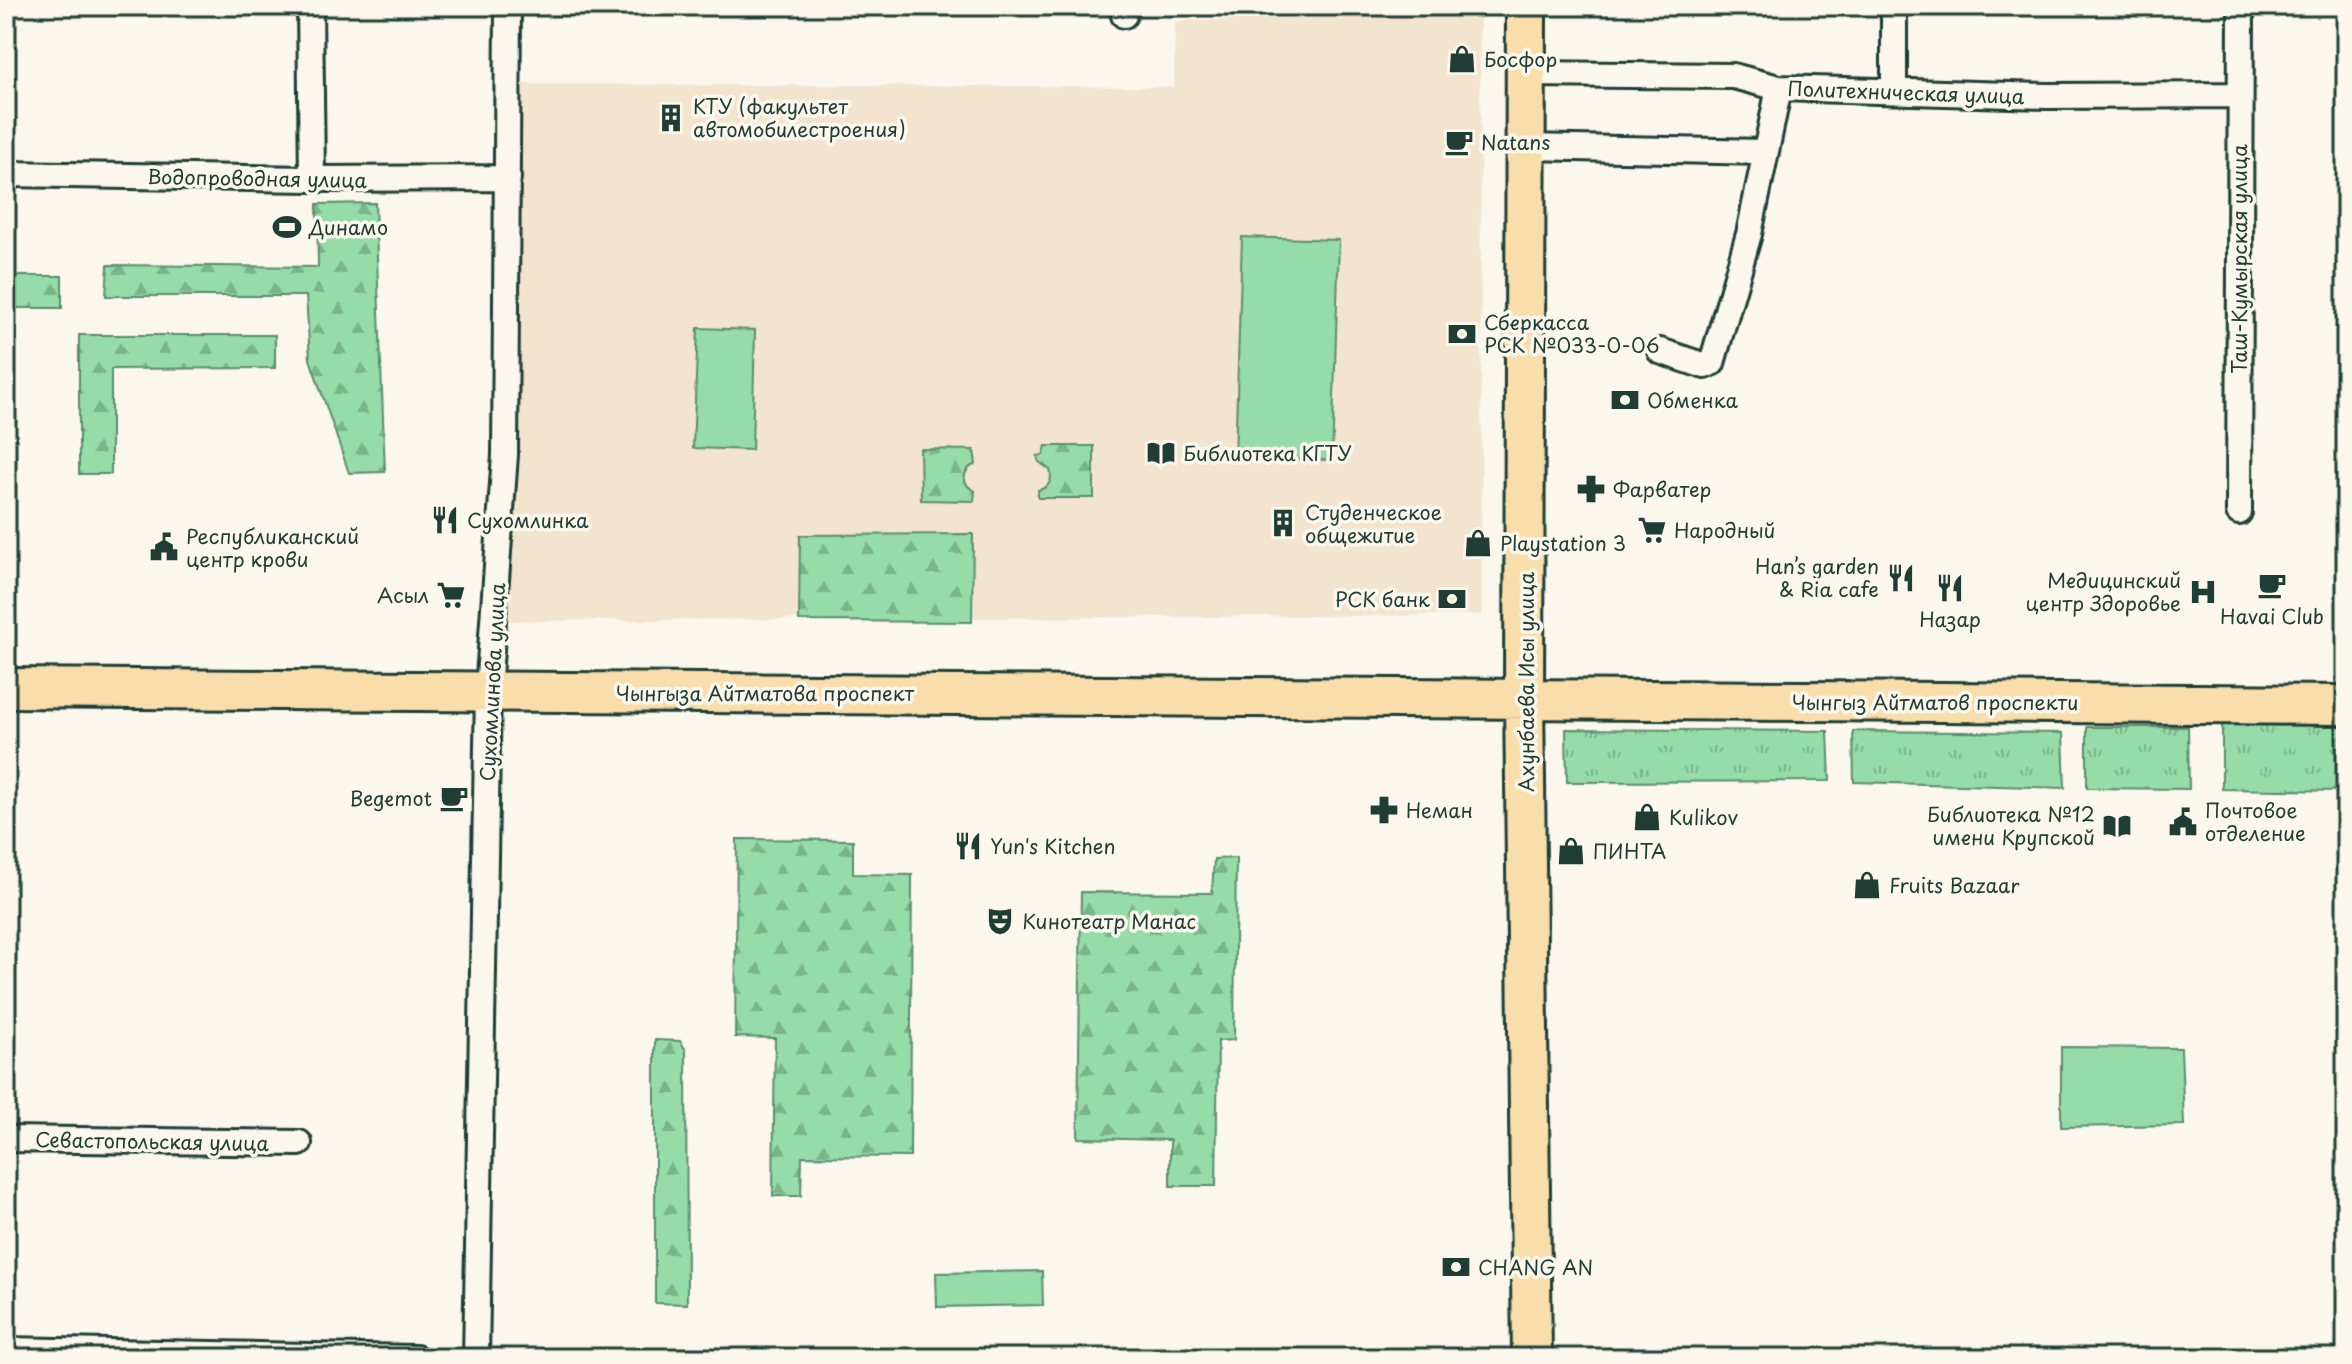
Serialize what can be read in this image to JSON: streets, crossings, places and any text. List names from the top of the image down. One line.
{"streets":{"main road":["Ахунбаева Исы улица","Чынгыза Айтматова проспект","Чынгыз Айтматов проспекти"],"street":["Политехническая улица","Водопроводная улица","Таш-Кумырская улица","Сухомлинова улица","Севастопольская улица"]},"crossings":[["Политехническая улица","Таш-Кумырская улица"],["Политехническая улица","Ахунбаева Исы улица"],["Водопроводная улица","Сухомлинова улица"],["Сухомлинова улица","Чынгыза Айтматова проспект"],["Ахунбаева Исы улица","Чынгыза Айтматова проспект"],["Ахунбаева Исы улица","Чынгыз Айтматов проспекти"],["Чынгыза Айтматова проспект","Чынгыз Айтматов проспекти"]],"places":{"shop":["Босфор","Playstation 3","Kulikov","ПИНТА","Fruits Bazaar"],"building":["КТУ (факультет автомобилестроения)","Студенческое общежитие"],"cafe":["Natans","Havai Club","Begemot"],"sports":["Динамо"],"bank":["Сберкасса РСК №033-0-06","Обменка","РСК банк","CHANG AN"],"library":["Библиотека КГТУ","Библиотека №12 имени Крупской"],"pharmacy":["Фарватер","Неман"],"restaurant":["Сухомлинка","Han’s garden & Ria cafe","Назар","Yun's Kitchen"],"supermarket":["Народный","Асыл"],"public building":["Республиканский центр крови","Почтовое отделение"],"hospital":["Медицинский центр Здоровье"],"theatre":["Кинотеатр Манас"]}}
